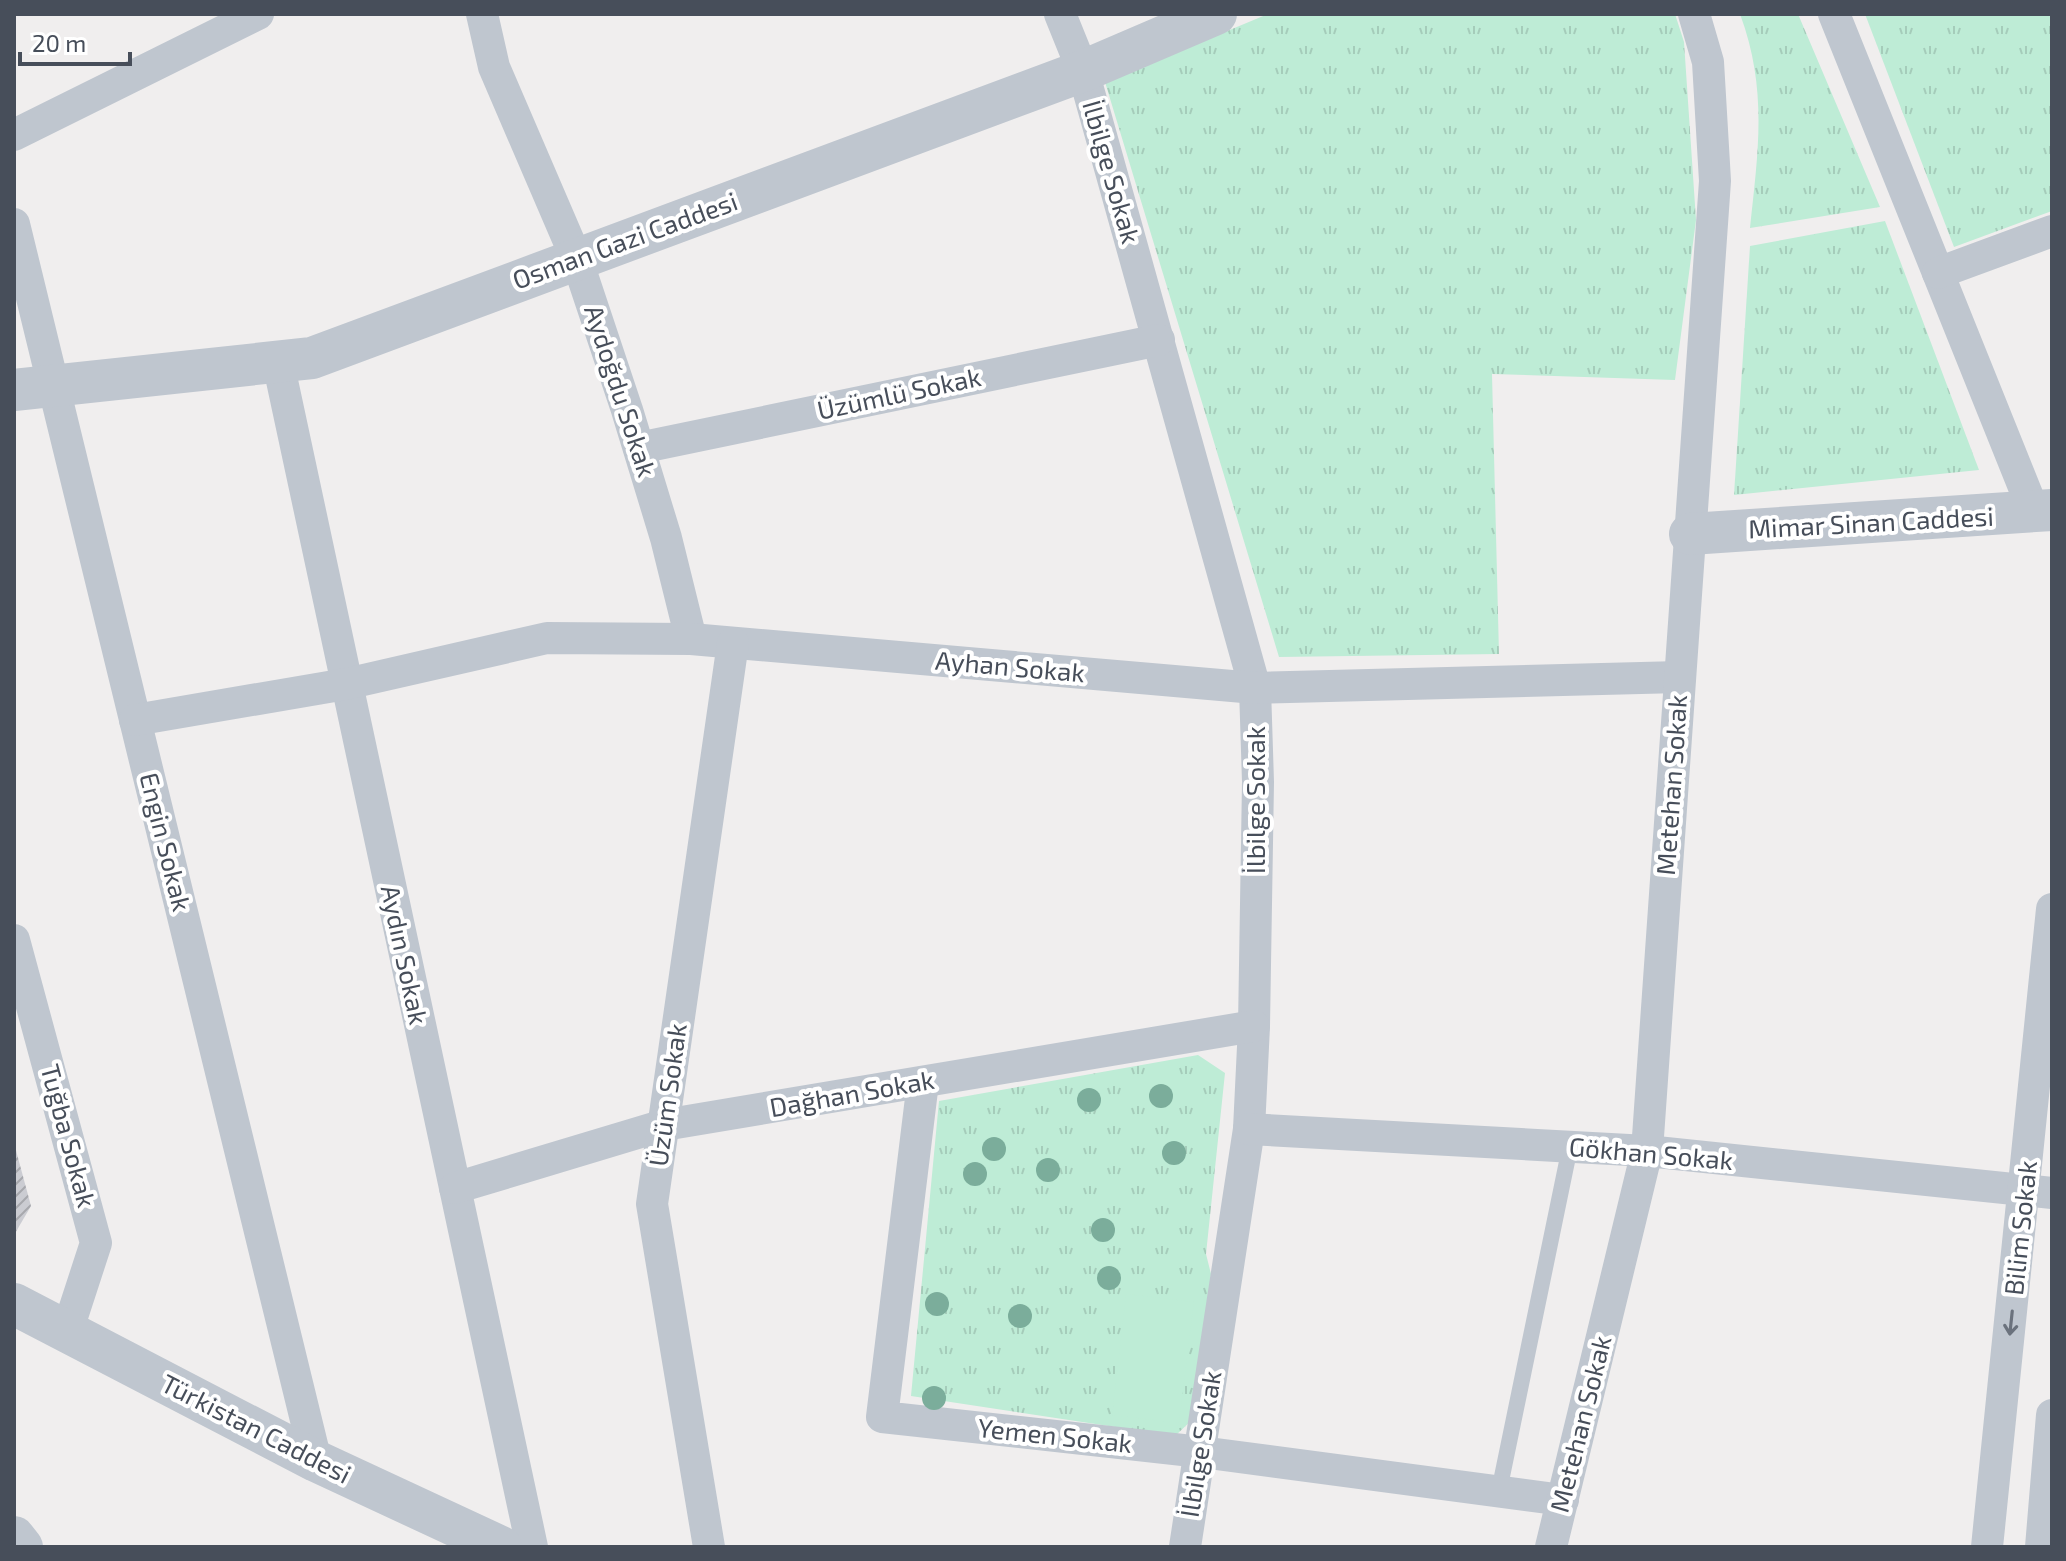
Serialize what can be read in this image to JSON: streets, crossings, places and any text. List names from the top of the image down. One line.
{"streets":{"street":["İlbilge Sokak","Osman Gazi Caddesi","Aydoğdu Sokak","Üzümlü Sokak","Mimar Sinan Caddesi","Ayhan Sokak","Metehan Sokak","Engin Sokak","Aydın Sokak","Dağhan Sokak","Üzüm Sokak","Tuğba Sokak","Gökhan Sokak","Bilim Sokak","Türkistan Caddesi","Yemen Sokak"]},"crossings":[["İlbilge Sokak","Osman Gazi Caddesi"],["İlbilge Sokak","Üzümlü Sokak"],["İlbilge Sokak","Ayhan Sokak"],["İlbilge Sokak","Dağhan Sokak"],["İlbilge Sokak","Gökhan Sokak"],["İlbilge Sokak","Yemen Sokak"],["Osman Gazi Caddesi","Aydoğdu Sokak"],["Osman Gazi Caddesi","Engin Sokak"],["Osman Gazi Caddesi","Aydın Sokak"],["Aydoğdu Sokak","Üzümlü Sokak"],["Aydoğdu Sokak","Ayhan Sokak"],["Mimar Sinan Caddesi","Metehan Sokak"],["Ayhan Sokak","Metehan Sokak"],["Ayhan Sokak","Engin Sokak"],["Ayhan Sokak","Aydın Sokak"],["Ayhan Sokak","Üzüm Sokak"],["Metehan Sokak","Gökhan Sokak"],["Metehan Sokak","Yemen Sokak"],["Engin Sokak","Türkistan Caddesi"],["Aydın Sokak","Dağhan Sokak"],["Dağhan Sokak","Üzüm Sokak"],["Dağhan Sokak","Yemen Sokak"],["Tuğba Sokak","Türkistan Caddesi"],["Gökhan Sokak","Bilim Sokak"]],"scale_bar":"20 m"}
